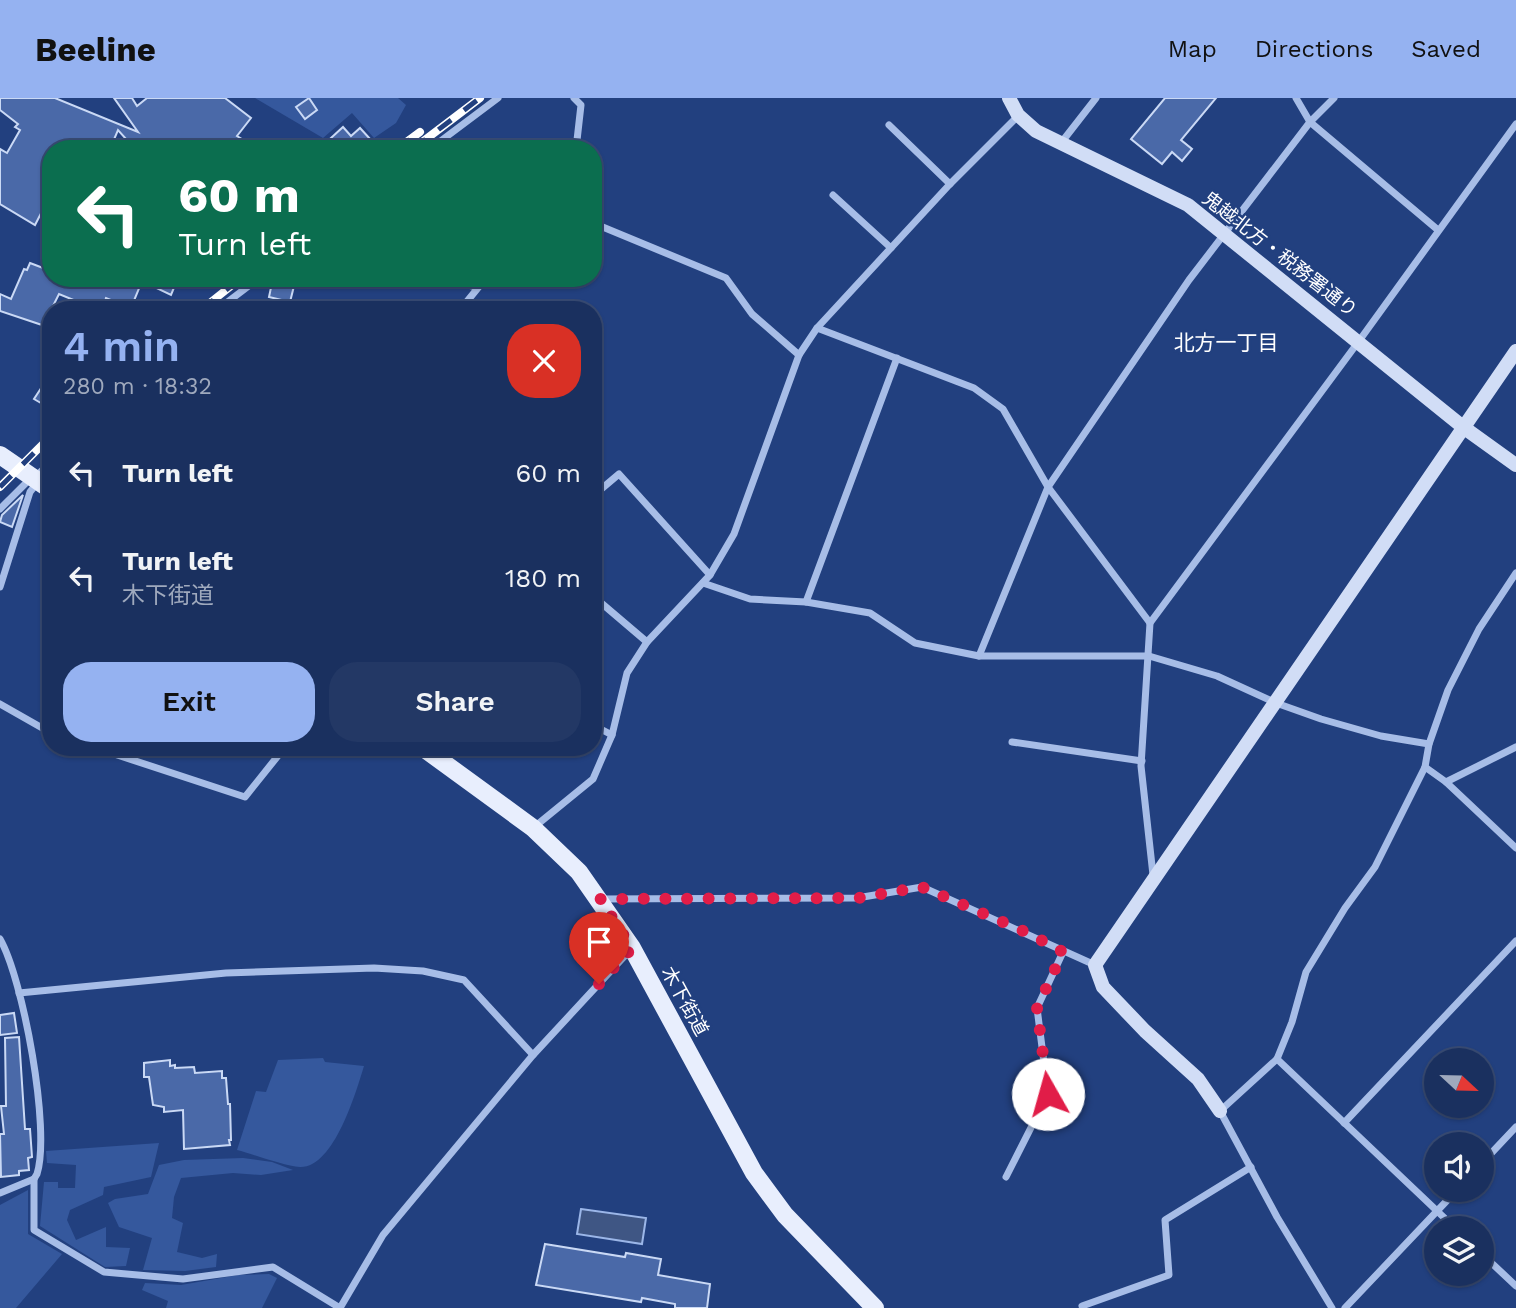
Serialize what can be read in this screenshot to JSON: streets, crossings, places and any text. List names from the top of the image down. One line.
{"streets":{"main road":["木下街道"],"street":["鬼越北方・税務署通り"]},"districts":["北方一丁目"],"north":"right","page":{"header":"Beeline","nav":["Map","Directions","Saved"],"turn":["60 m","Turn left"],"heading":["4 min","280 m · 18:32"],"list":[{"name":"Turn left","value":"60 m"},{"name":"Turn left","note":"木下街道","value":"180 m"}],"buttons":["Exit","Share"]}}
